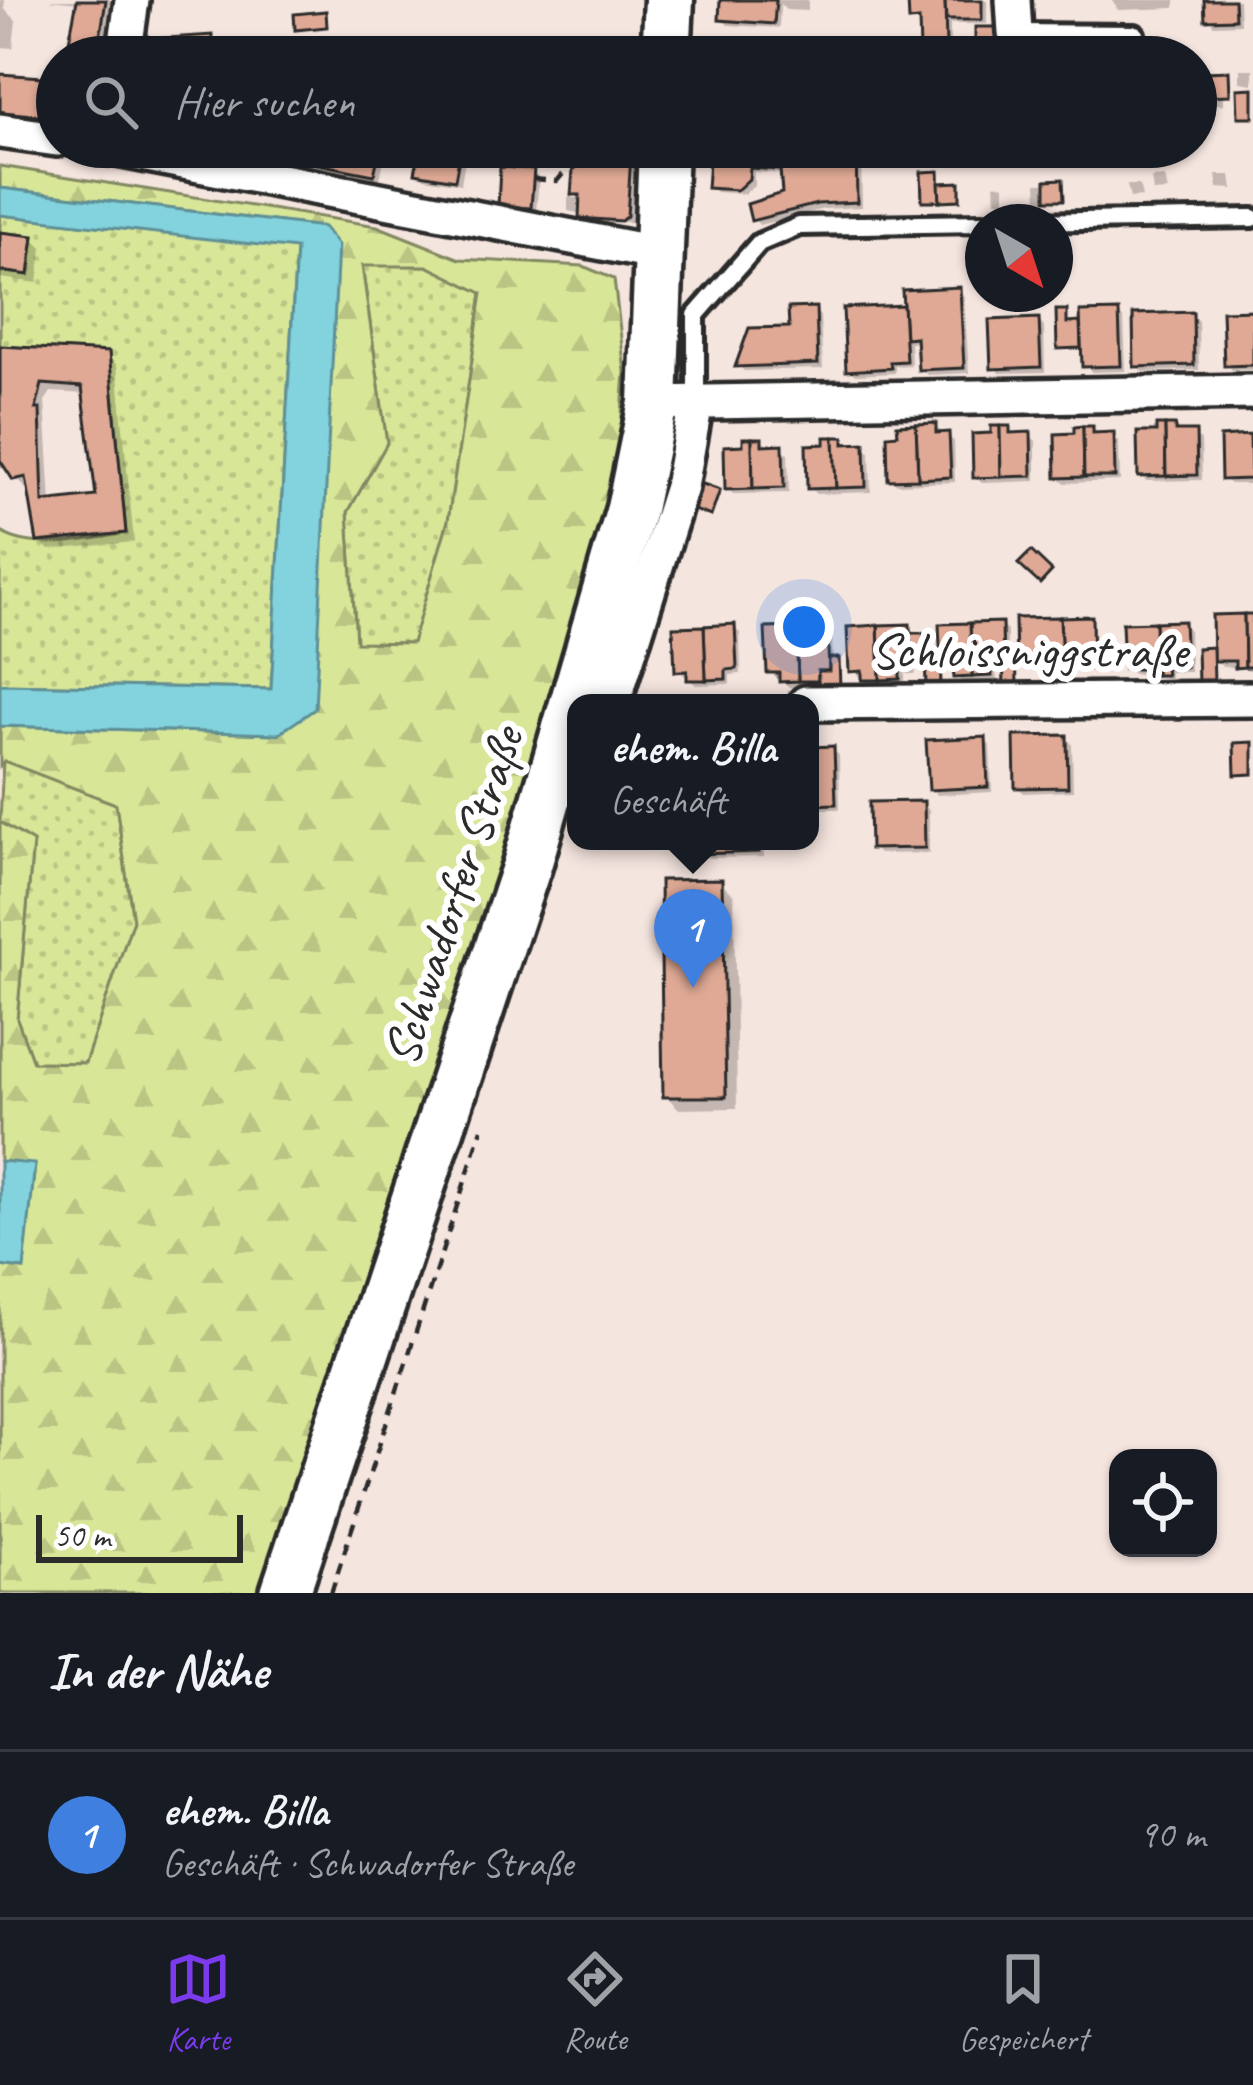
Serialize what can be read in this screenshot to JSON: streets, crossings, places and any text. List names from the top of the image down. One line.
{"streets":{"main road":["Schwadorfer Straße"],"street":["Schloissniggstraße"]},"scale_bar":"50 m","north":"bottom right","page":{"search":"Hier suchen","popup":["ehem. Billa","Geschäft"],"pins":"1","scale":"50 m","heading":"In der Nähe","list":[{"mark":"1","name":"ehem. Billa","note":"Geschäft · Schwadorfer Straße","value":"90 m"}],"nav":["Karte","Route","Gespeichert"]}}
